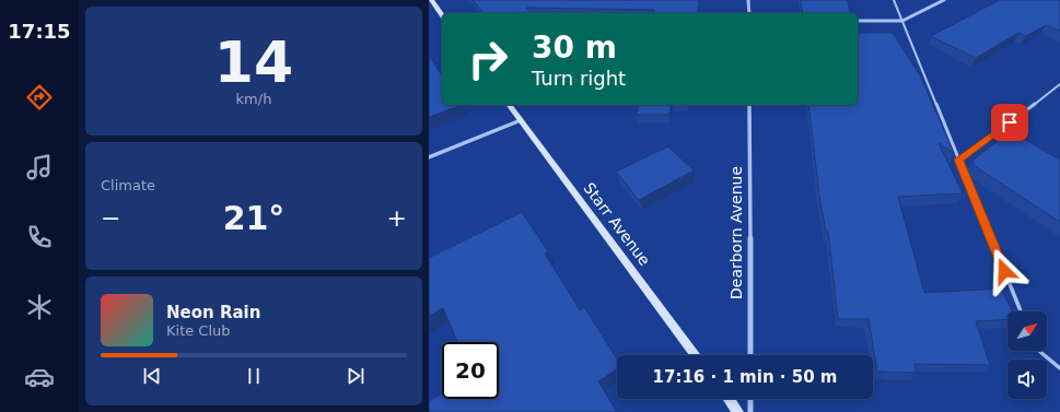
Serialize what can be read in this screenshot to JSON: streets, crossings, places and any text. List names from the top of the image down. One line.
{"streets":{"main road":["Starr Avenue"],"street":["Dearborn Avenue"]},"north":"top right","page":{"tabs":"17:15","tile":[["14","km/h"],"Climate"],"turn":["30 m","Turn right"],"heat":["−","21°","+"],"song":["Neon Rain","Kite Club"],"limit":"20","trip":"17:16 · 1 min · 50 m"}}
